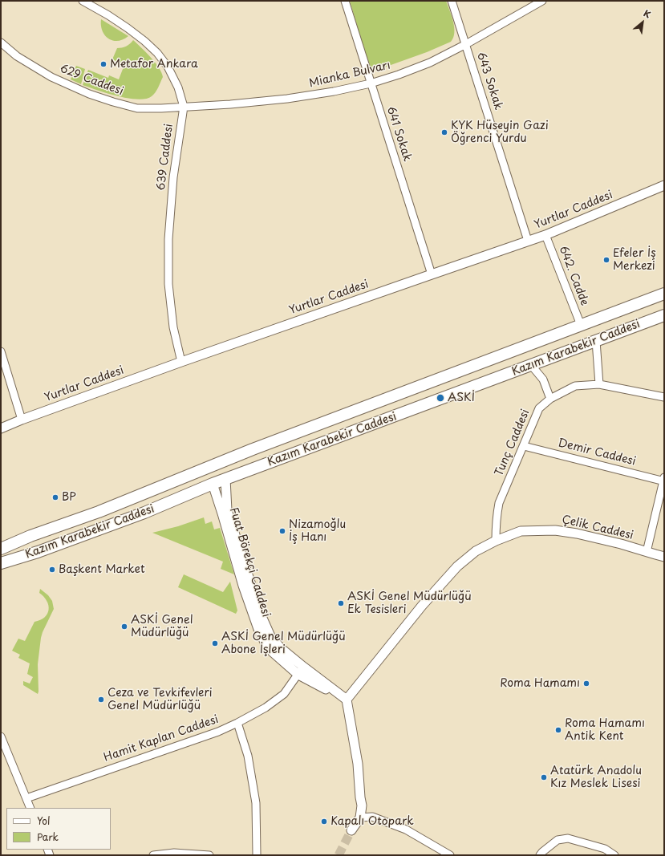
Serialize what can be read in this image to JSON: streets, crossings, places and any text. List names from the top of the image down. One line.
{"streets":{"main road":["Kazım Karabekir Caddesi"],"street":["Mianka Bulvarı","629 Caddesi","643 Sokak","641 Sokak","639 Caddesi","Yurtlar Caddesi","642. Cadde","Tunç Caddesi","Demir Caddesi","Çelik Caddesi","Fuat Börekçi Caddesi","Hamit Kaplan Caddesi"]},"crossings":[["Mianka Bulvarı","629 Caddesi"],["Mianka Bulvarı","643 Sokak"],["Mianka Bulvarı","641 Sokak"],["Mianka Bulvarı","639 Caddesi"],["629 Caddesi","639 Caddesi"],["643 Sokak","Yurtlar Caddesi"],["641 Sokak","Yurtlar Caddesi"],["639 Caddesi","Yurtlar Caddesi"],["Yurtlar Caddesi","642. Cadde"],["642. Cadde","Kazım Karabekir Caddesi"],["Kazım Karabekir Caddesi","Fuat Börekçi Caddesi"],["Tunç Caddesi","Demir Caddesi"],["Tunç Caddesi","Çelik Caddesi"],["Çelik Caddesi","Fuat Börekçi Caddesi"],["Fuat Börekçi Caddesi","Hamit Kaplan Caddesi"]],"places":["Metafor Ankara","KYK Hüseyin Gazi Öğrenci Yurdu","Efeler İş Merkezi","ASKİ","BP","Nizamoğlu İş Hanı","Başkent Market","ASKİ Genel Müdürlüğü Ek Tesisleri","ASKİ Genel Müdürlüğü","ASKİ Genel Müdürlüğü Abone İşleri","Roma Hamamı","Ceza ve Tevkifevleri Genel Müdürlüğü","Roma Hamamı Antik Kent","Atatürk Anadolu Kız Meslek Lisesi","Kapalı Otopark"],"legend":["Yol","Park"],"north":"top right"}
